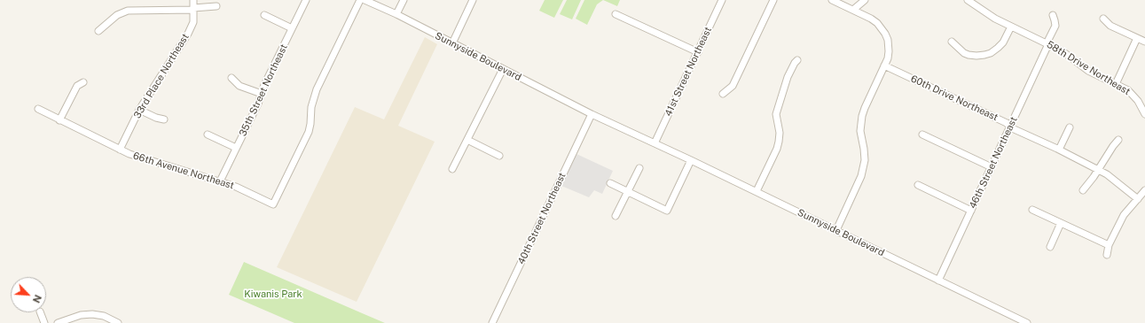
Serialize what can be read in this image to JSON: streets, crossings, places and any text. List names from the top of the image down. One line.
{"streets":{"street":["Sunnyside Boulevard","58th Drive Northeast","41st Street Northeast","33rd Place Northeast","35th Street Northeast","60th Drive Northeast","46th Street Northeast","66th Avenue Northeast","40th Street Northeast"]},"crossings":[["Sunnyside Boulevard","41st Street Northeast"],["Sunnyside Boulevard","46th Street Northeast"],["Sunnyside Boulevard","40th Street Northeast"],["58th Drive Northeast","46th Street Northeast"],["33rd Place Northeast","66th Avenue Northeast"],["35th Street Northeast","66th Avenue Northeast"],["60th Drive Northeast","46th Street Northeast"]],"parks":["Kiwanis Park"],"north":"bottom right"}
